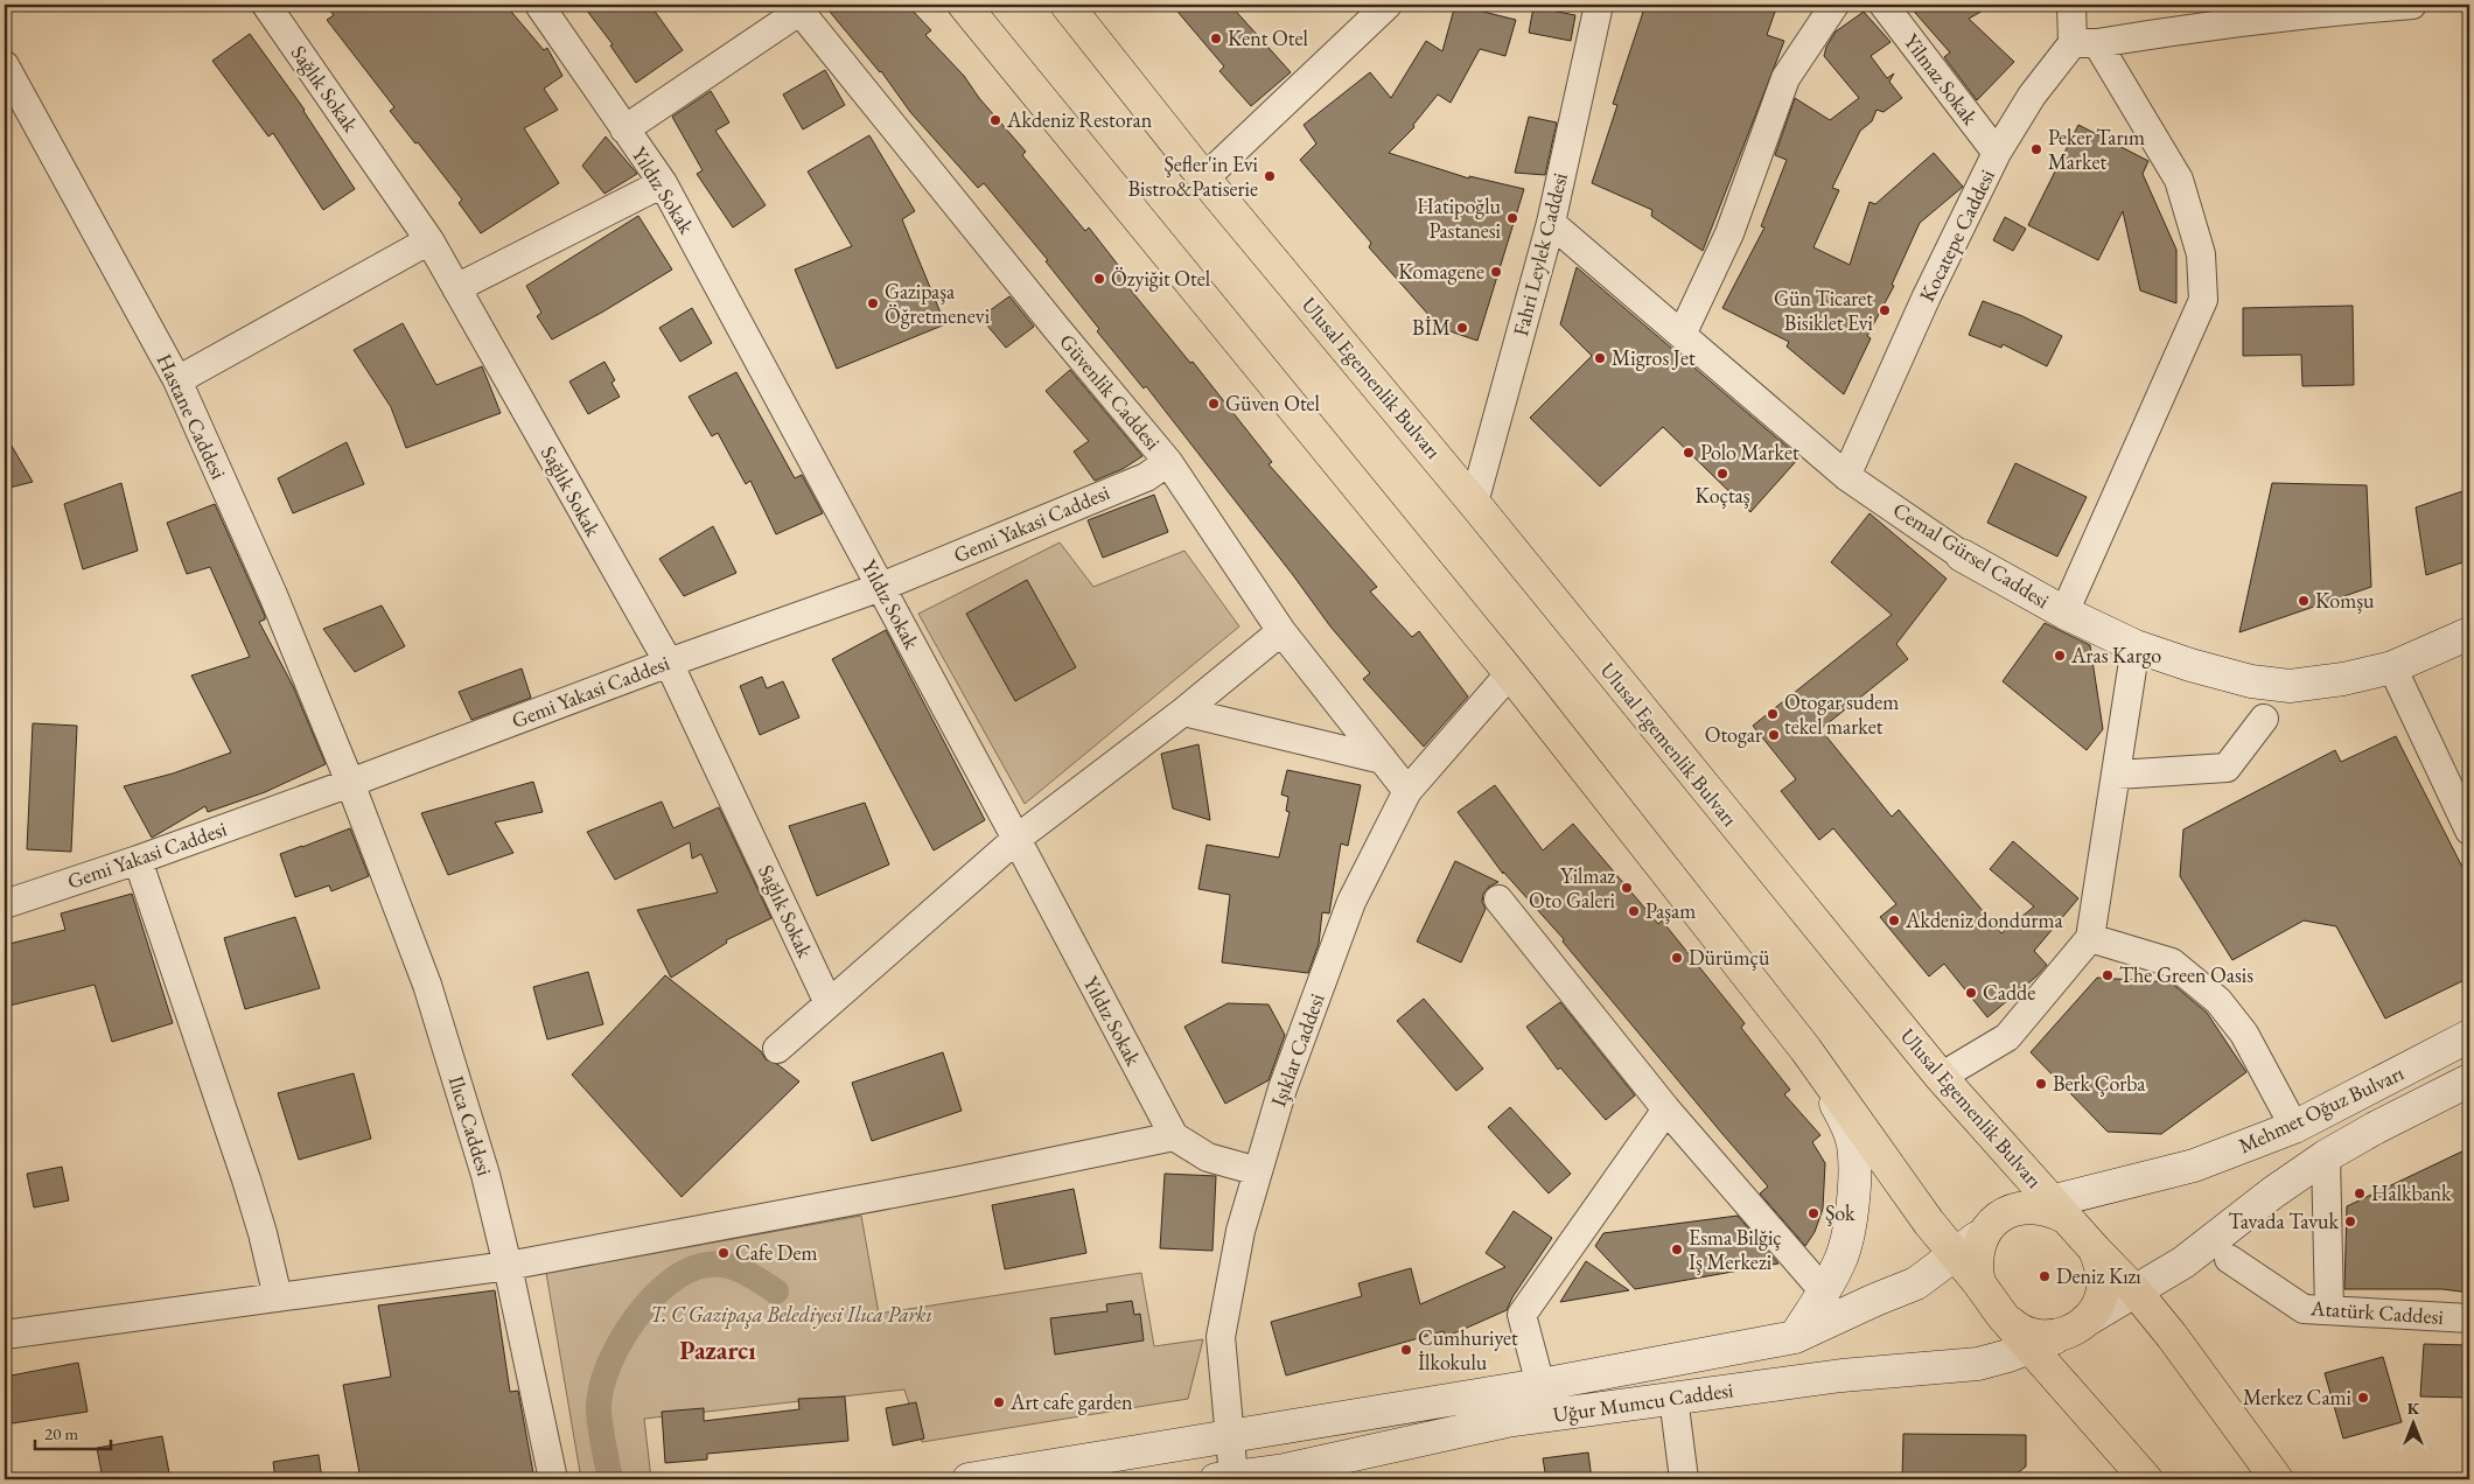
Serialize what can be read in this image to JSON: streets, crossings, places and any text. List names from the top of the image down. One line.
{"streets":{"highway":["Ulusal Egemenlik Bulvarı"],"main road":["Cemal Gürsel Caddesi","Mehmet Oğuz Bulvarı","Uğur Mumcu Caddesi"],"street":["Yilmaz Sokak","Sağlık Sokak","Yıldız Sokak","Kocatepe Caddesi","Fahri Leylek Caddesi","Güvenlik Caddesi","Hastane Caddesi","Gemi Yakasi Caddesi","Işıklar Caddesi","Ilıca Caddesi","Atatürk Caddesi"]},"crossings":[["Yilmaz Sokak","Kocatepe Caddesi"],["Sağlık Sokak","Gemi Yakasi Caddesi"],["Yıldız Sokak","Gemi Yakasi Caddesi"],["Kocatepe Caddesi","Cemal Gürsel Caddesi"],["Fahri Leylek Caddesi","Ulusal Egemenlik Bulvarı"],["Fahri Leylek Caddesi","Cemal Gürsel Caddesi"],["Ulusal Egemenlik Bulvarı","Mehmet Oğuz Bulvarı"],["Ulusal Egemenlik Bulvarı","Uğur Mumcu Caddesi"],["Güvenlik Caddesi","Gemi Yakasi Caddesi"],["Güvenlik Caddesi","Işıklar Caddesi"],["Hastane Caddesi","Gemi Yakasi Caddesi"],["Hastane Caddesi","Ilıca Caddesi"],["Gemi Yakasi Caddesi","Ilıca Caddesi"],["Işıklar Caddesi","Uğur Mumcu Caddesi"],["Mehmet Oğuz Bulvarı","Uğur Mumcu Caddesi"]],"districts":["Pazarcı"],"parks":["T. C Gazipaşa Belediyesi Ilıca Parkı"],"places":["Kent Otel","Akdeniz Restoran","Peker Tarım Market","Şefler'in Evi Bistro&Patiserie","Hatipoğlu Pastanesi","Komagene","Özyiğit Otel","Gazipaşa Öğretmenevi","Gün Ticaret Bisiklet Evi","BİM","Migros Jet","Güven Otel","Polo Market","Koçtaş","Komşu","Aras Kargo","Otogar sudem tekel market","Otogar","Yilmaz Oto Galeri","Paşam","Akdeniz dondurma","Dürümçü","The Green Oasis","Cadde","Berk Çorba","Halkbank","Şok","Tavada Tavuk","Esma Bilğiç Iş Merkezi","Cafe Dem","Deniz Kızı","Cumhuriyet İlkokulu","Merkez Cami","Art cafe garden"],"scale_bar":"20 m","north":"top"}
